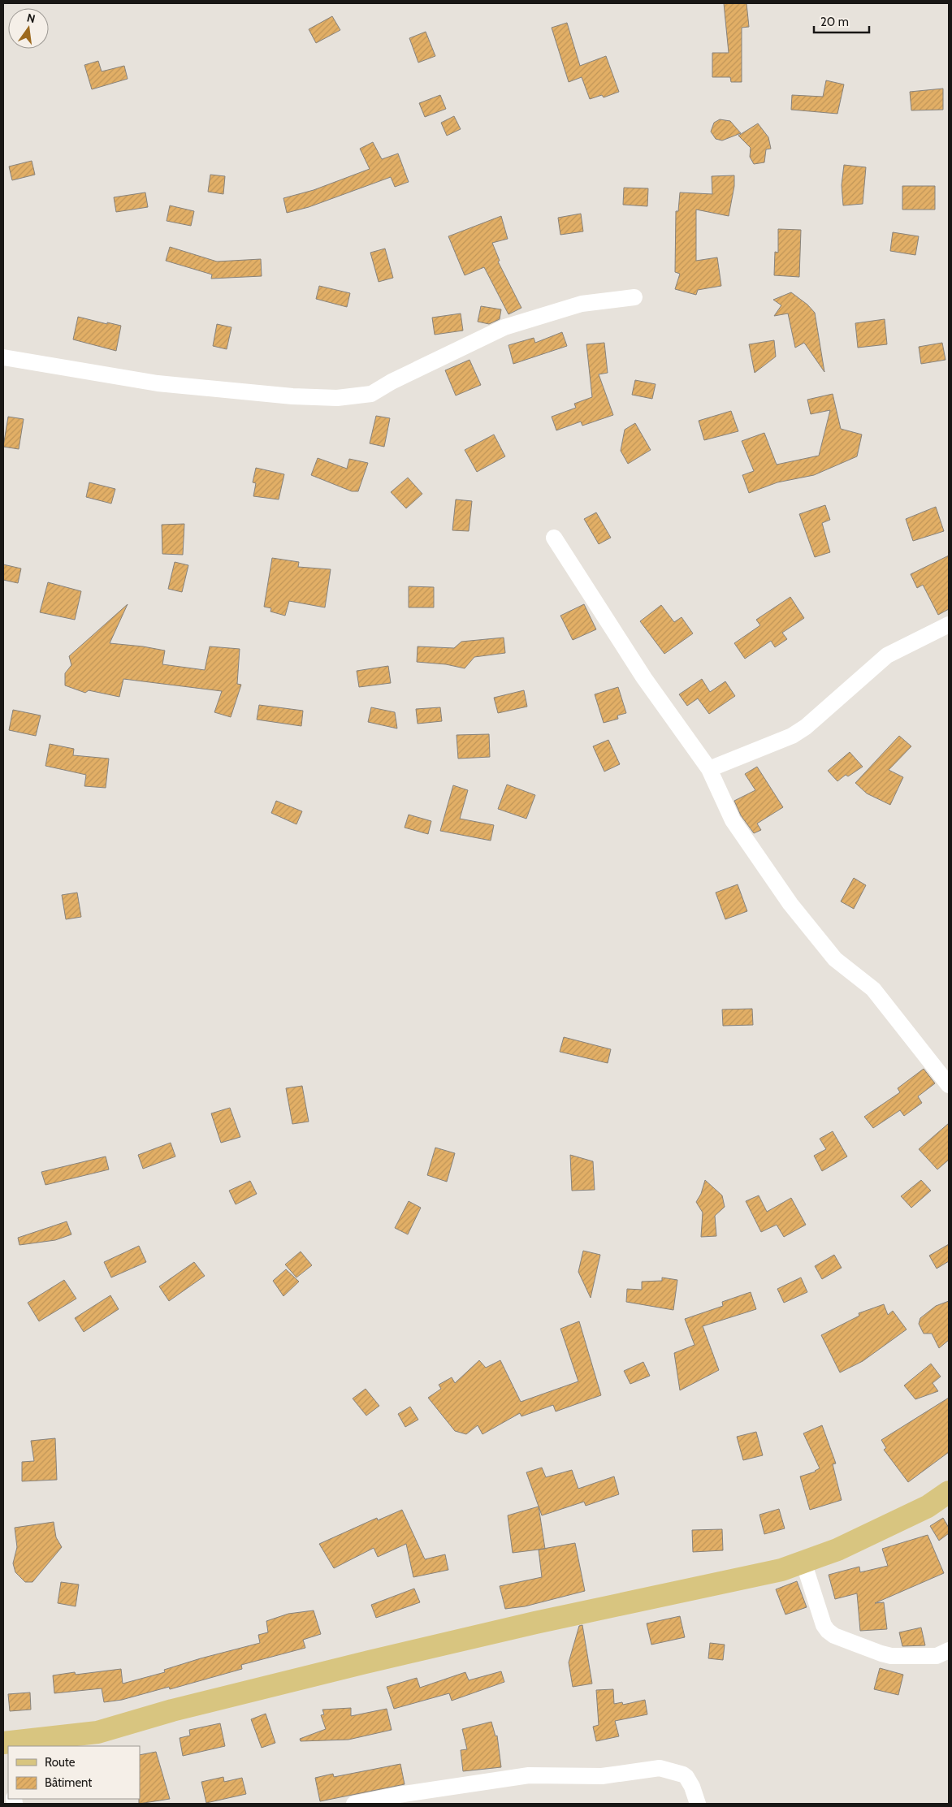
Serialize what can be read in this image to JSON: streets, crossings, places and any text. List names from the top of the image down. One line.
{"legend":["Route","Bâtiment"],"scale_bar":"20 m","north":"top"}
